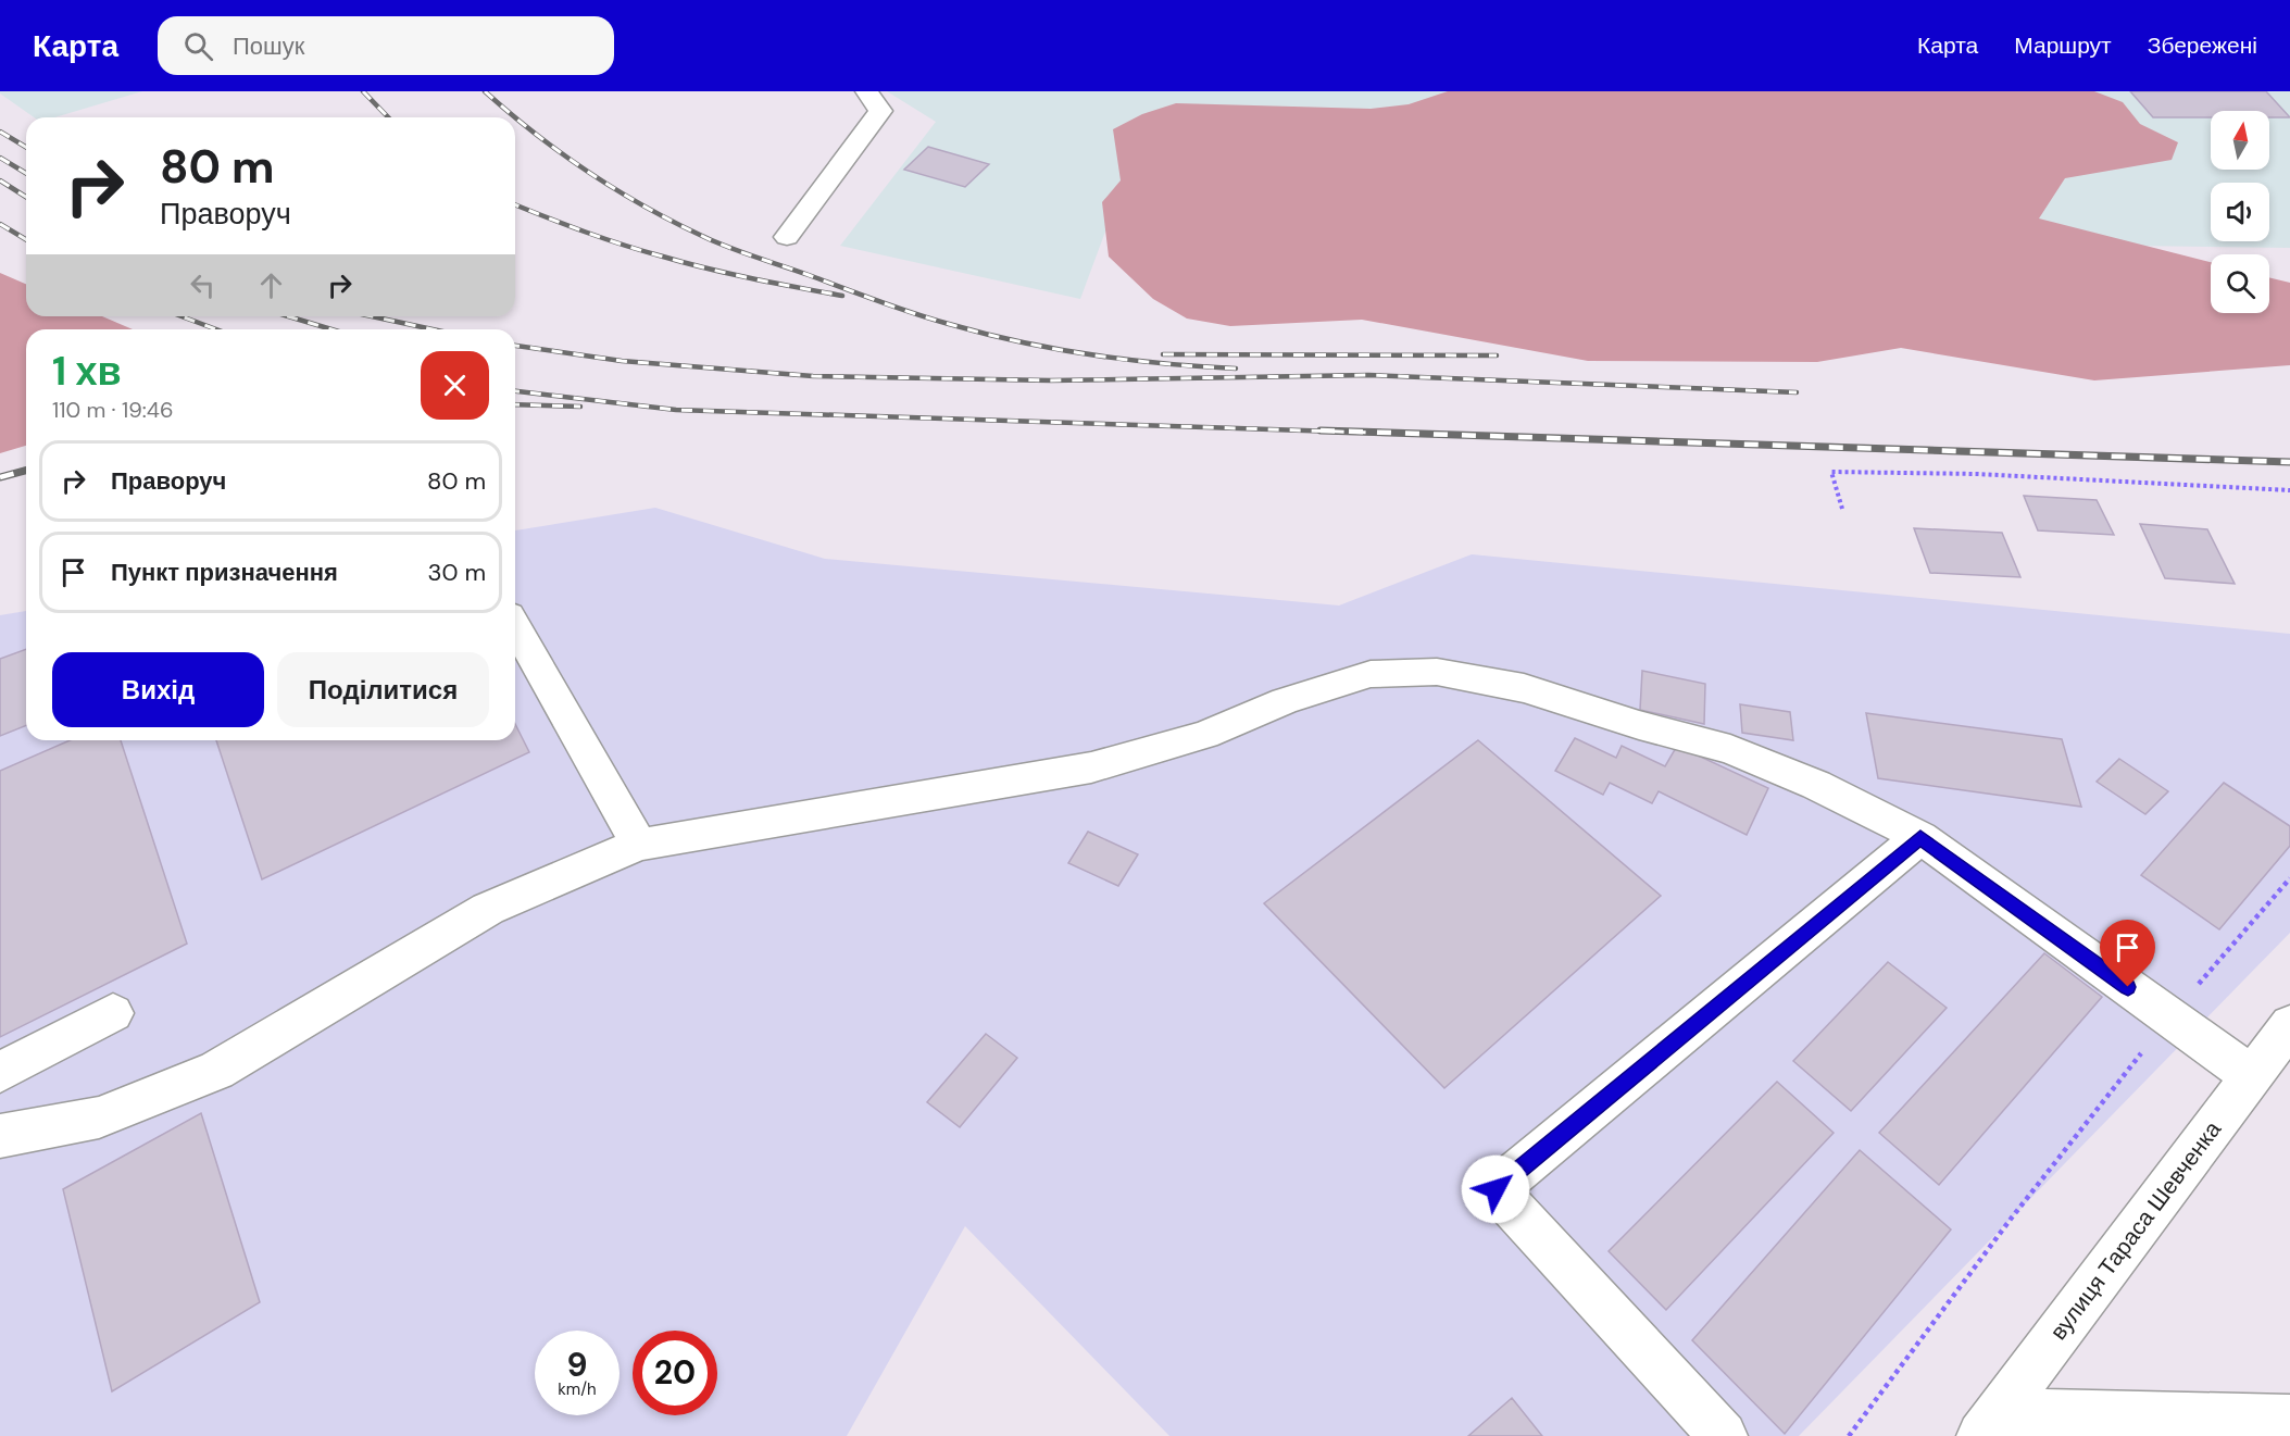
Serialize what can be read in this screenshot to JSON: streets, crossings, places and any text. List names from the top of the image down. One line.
{"streets":{"street":["вулиця Тараса Шевченка"]},"north":"top","page":{"header":"Карта","search":"Пошук","nav":["Карта","Маршрут","Збережені"],"turn":["80 m","Праворуч"],"heading":["1 хв","110 m · 19:46"],"list":[{"name":"Праворуч","value":"80 m"},{"name":"Пункт призначення","value":"30 m"}],"buttons":["Вихід","Поділитися"],"speed":"9 km/h","limit":"20"}}
